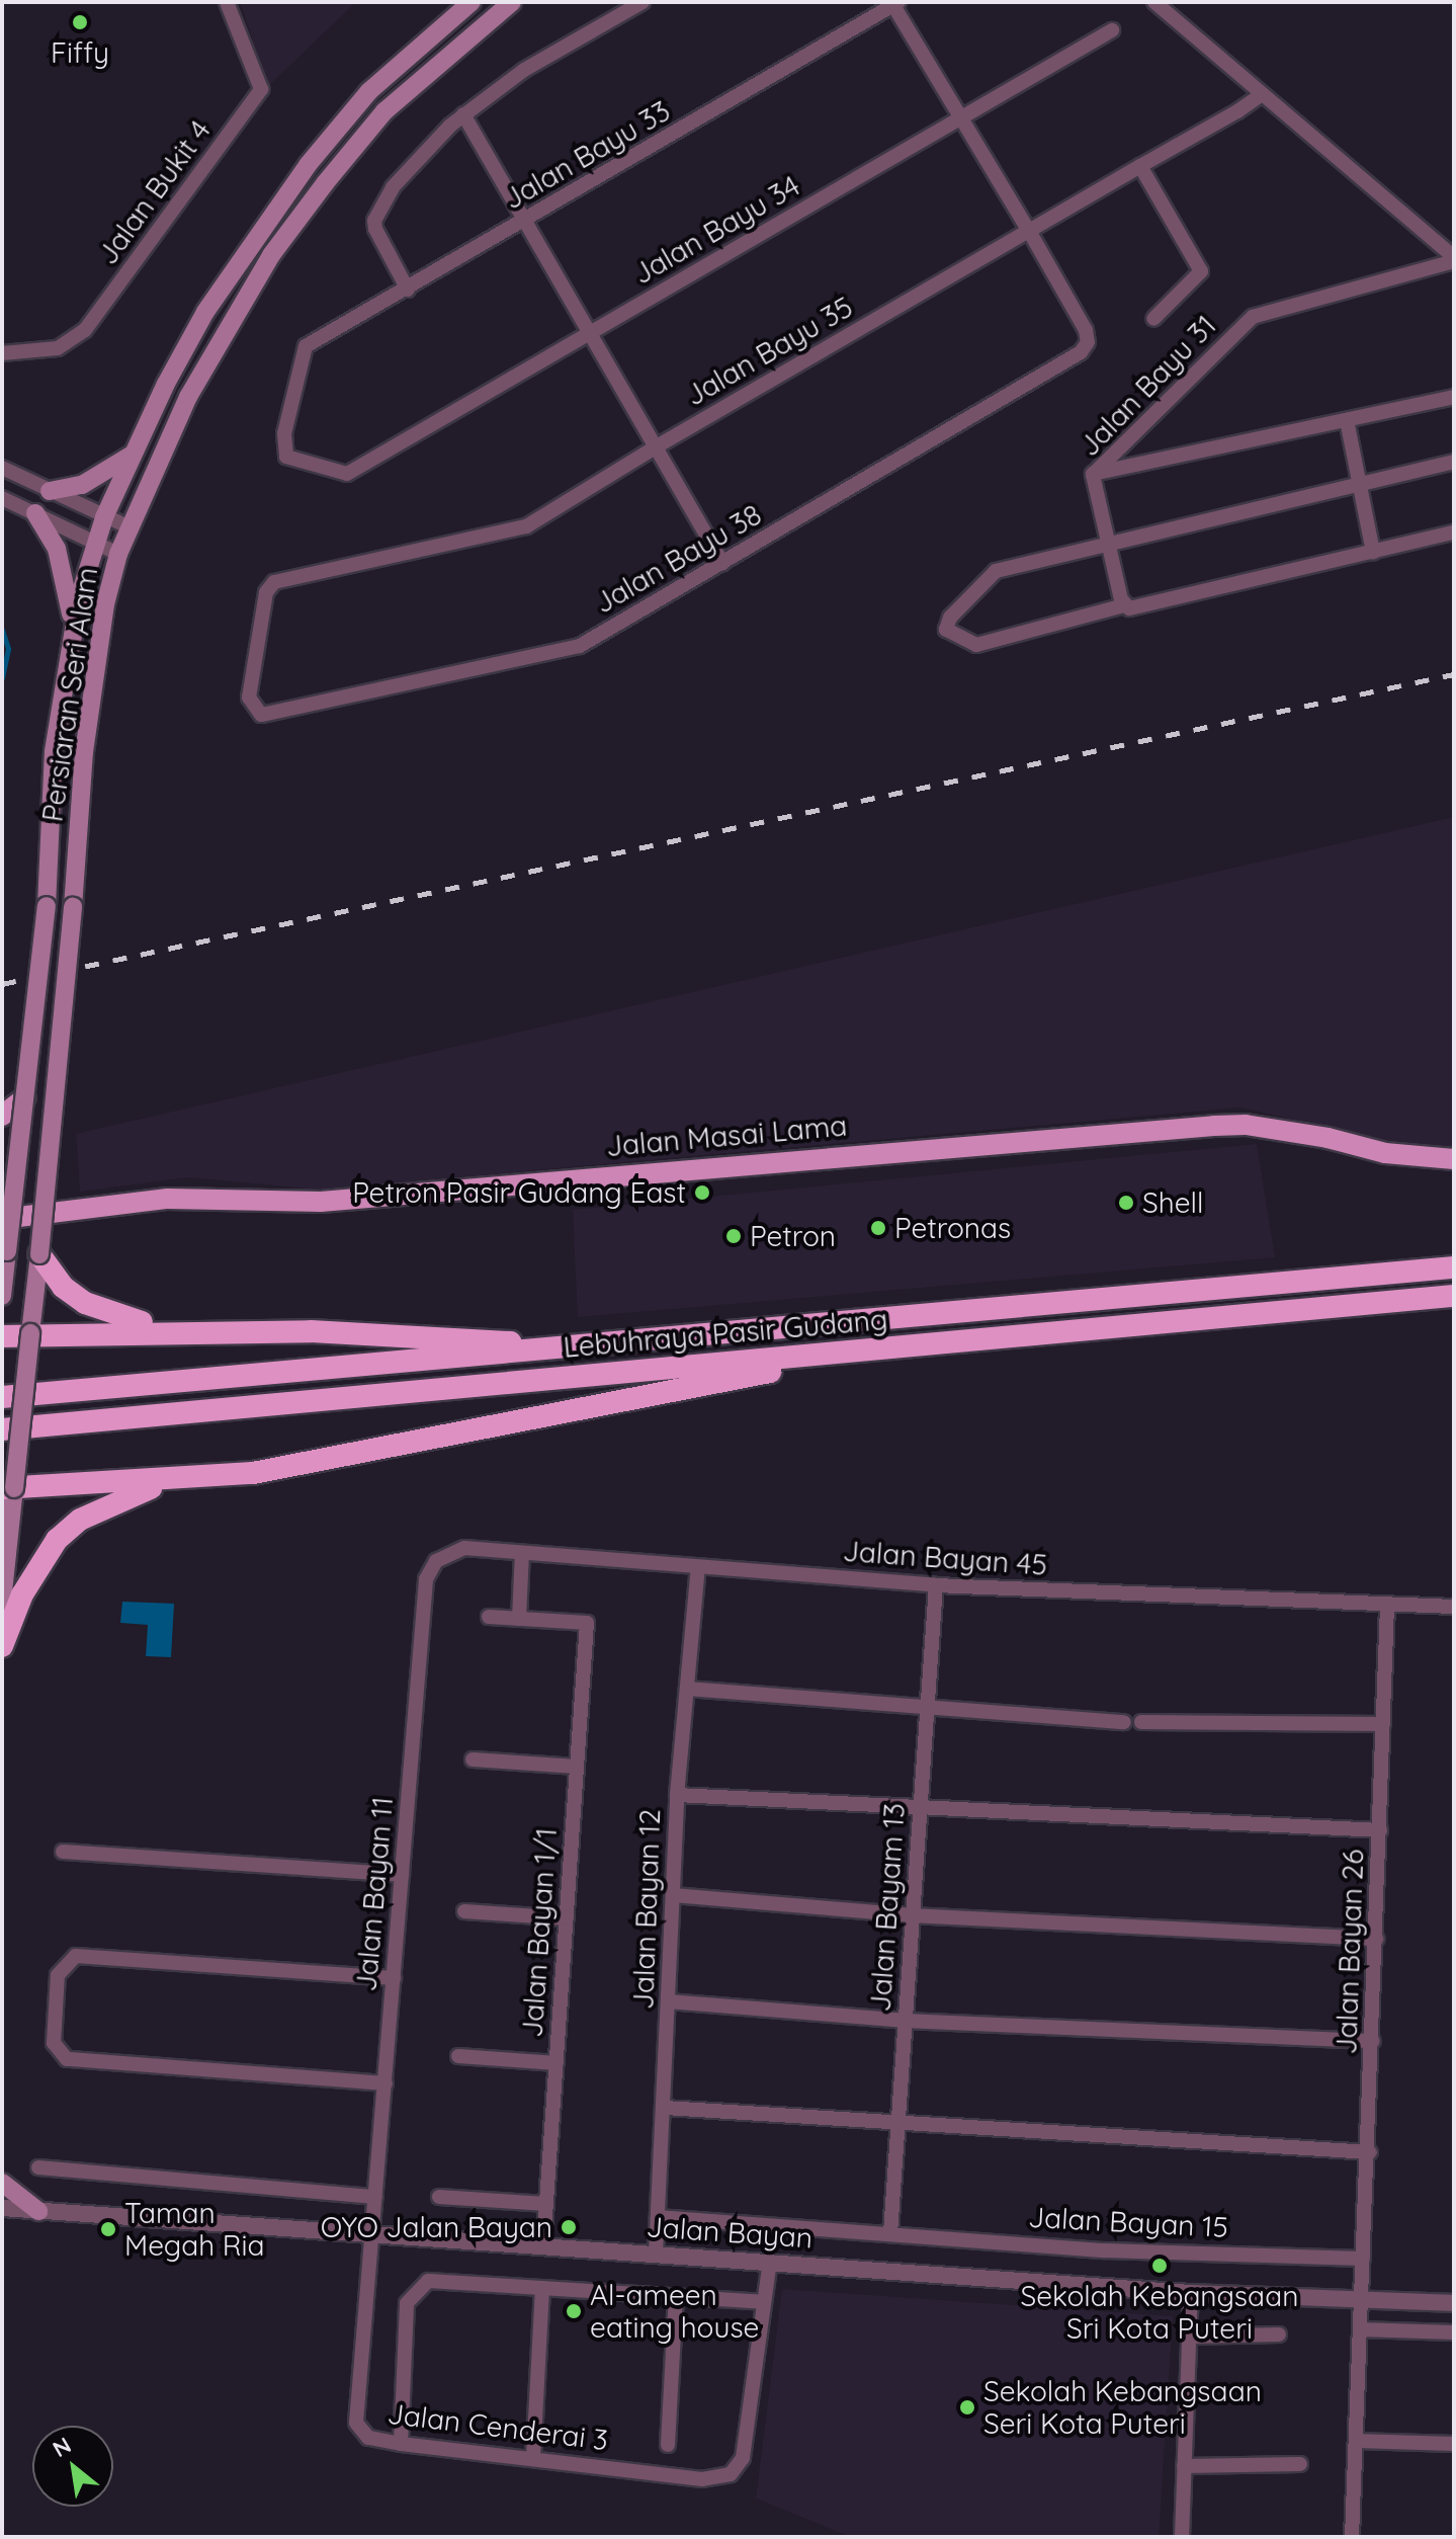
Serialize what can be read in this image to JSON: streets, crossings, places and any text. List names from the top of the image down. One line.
{"streets":{"highway":["Lebuhraya Pasir Gudang"],"main road":["Persiaran Seri Alam","Jalan Masai Lama"],"street":["Jalan Bayu 33","Jalan Bukit 4","Jalan Bayu 34","Jalan Bayu 35","Jalan Bayu 31","Jalan Bayu 38","Jalan Bayan 45","Jalan Bayan 11","Jalan Bayam 13","Jalan Bayan 12","Jalan Bayan 1/1","Jalan Bayan 26","Jalan Bayan 15","Jalan Bayan","Jalan Cenderai 3"]},"crossings":[["Jalan Bayu 33","Jalan Bayu 34"],["Jalan Bayu 35","Jalan Bayu 31"],["Jalan Bayu 35","Jalan Bayu 38"],["Jalan Bayan 45","Jalan Bayan 11"],["Jalan Bayan 45","Jalan Bayam 13"],["Jalan Bayan 45","Jalan Bayan 12"],["Jalan Bayan 45","Jalan Bayan 26"],["Jalan Bayan 11","Jalan Bayan"],["Jalan Bayan 11","Jalan Cenderai 3"],["Jalan Bayam 13","Jalan Bayan 15"],["Jalan Bayan 12","Jalan Bayan 15"],["Jalan Bayan 12","Jalan Bayan"],["Jalan Bayan 1/1","Jalan Bayan"],["Jalan Bayan 26","Jalan Bayan 15"],["Jalan Bayan 26","Jalan Bayan"],["Jalan Bayan","Jalan Cenderai 3"]],"places":["Fiffy","Petron Pasir Gudang East","Shell","Petronas","Petron","OYO Jalan Bayan","Taman Megah Ria","Sekolah Kebangsaan Sri Kota Puteri","Al-ameen eating house","Sekolah Kebangsaan Seri Kota Puteri"],"north":"top left"}
